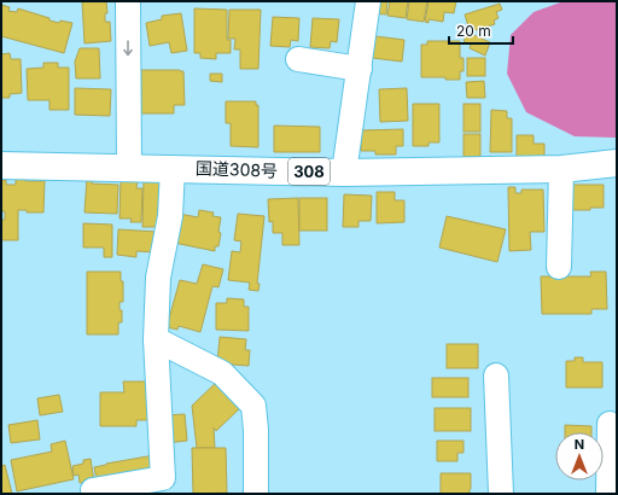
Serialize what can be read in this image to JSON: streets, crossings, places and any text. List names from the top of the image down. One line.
{"streets":{"highway":["国道308号","308"]},"scale_bar":"20 m","north":"top"}
